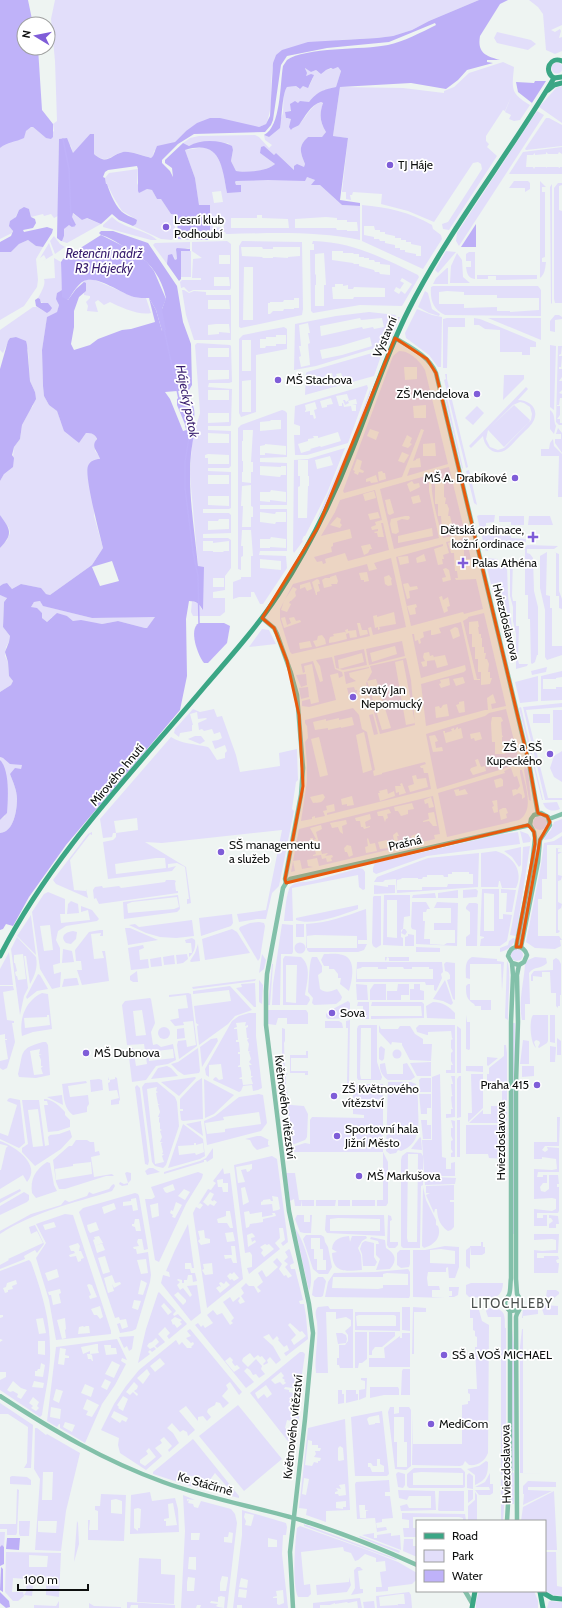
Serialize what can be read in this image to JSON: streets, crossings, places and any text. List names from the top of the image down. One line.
{"streets":{"main road":["Výstavní","Mírového hnutí"],"street":["Hviezdoslavova","Prašná","Květnového vítězství","Ke Stáčírně"]},"crossings":[["Výstavní","Hviezdoslavova"],["Výstavní","Mírového hnutí"],["Výstavní","Květnového vítězství"],["Hviezdoslavova","Prašná"],["Mírového hnutí","Květnového vítězství"],["Prašná","Květnového vítězství"],["Květnového vítězství","Ke Stáčírně"]],"districts":["LITOCHLEBY"],"water":["Retenční nádrž R3 Hájecký","Hájecký potok"],"places":{"other":["TJ Háje","Lesní klub Podhoubí","MŠ Stachova","ZŠ Mendelova","MŠ A. Drabíkové","svatý Jan Nepomucký","ZŠ a SŠ Kupeckého","SŠ managementu a služeb","Sova","MŠ Dubnova","Praha 415","ZŠ Květnového vítězství","Sportovní hala Jižní Město","MŠ Markušova","SŠ a VOŠ MICHAEL","MediCom"],"health":["Dětská ordinace, kožní ordinace","Palas Athéna"]},"legend":["Road","Park","Water"],"scale_bar":"100 m","north":"left"}
